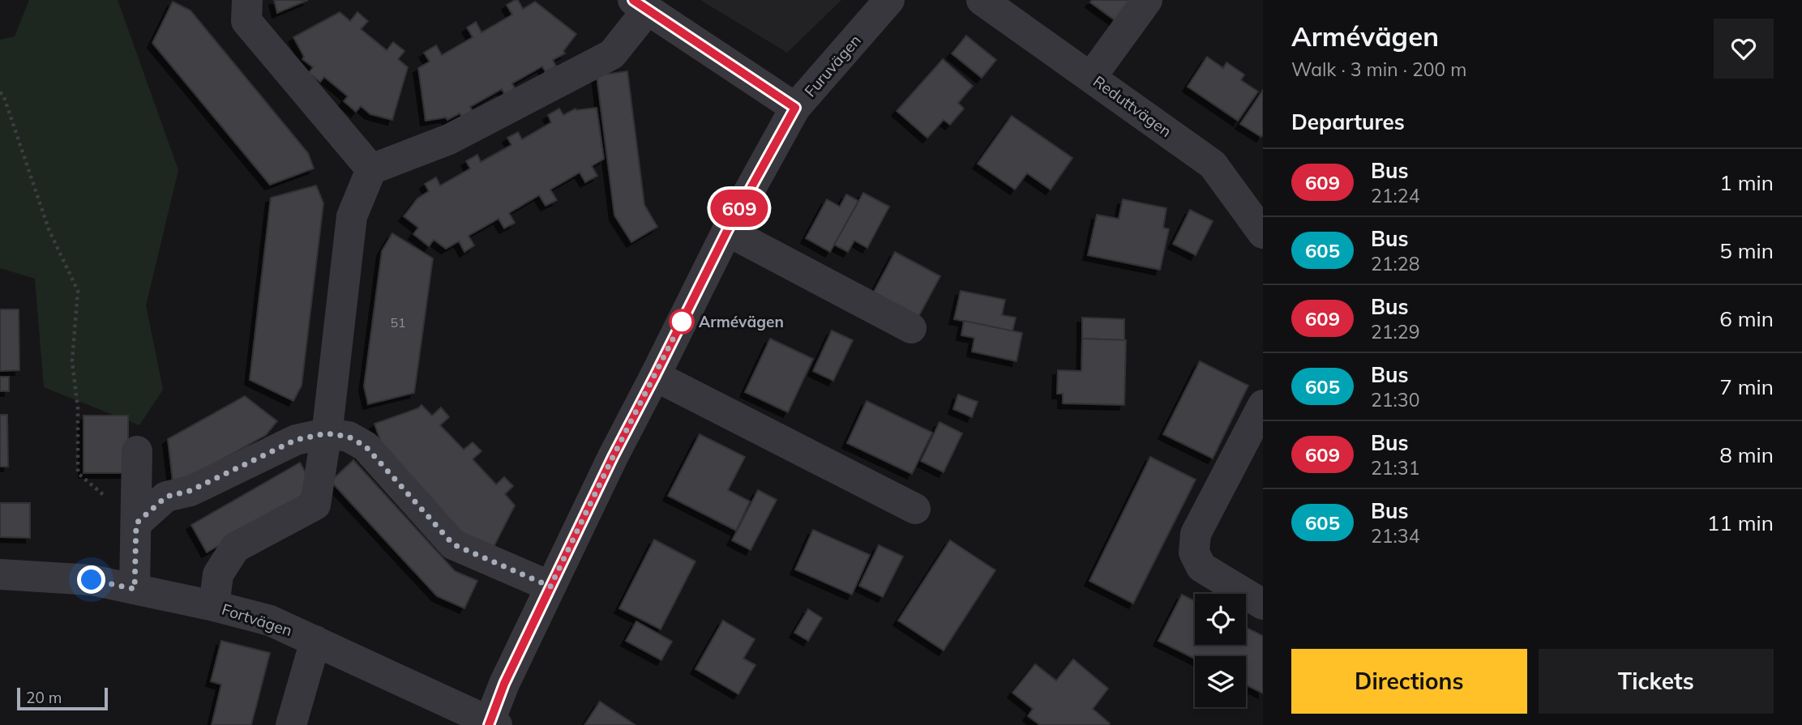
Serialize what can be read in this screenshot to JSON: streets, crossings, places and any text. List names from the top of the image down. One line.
{"streets":{"street":["Furuvägen","Reduttvägen","Fortvägen"]},"crossings":[["Furuvägen","Fortvägen"]],"places":["Armévägen"],"lines":["bus line 609"],"house_numbers":["51"],"scale_bar":"20 m","page":{"on_map":"609","heading":[["Armévägen","Walk · 3 min · 200 m"],"Departures"],"list":[{"mark":"609","name":"Bus","note":"21:24","value":"1 min"},{"mark":"605","name":"Bus","note":"21:28","value":"5 min"},{"mark":"609","name":"Bus","note":"21:29","value":"6 min"},{"mark":"605","name":"Bus","note":"21:30","value":"7 min"},{"mark":"609","name":"Bus","note":"21:31","value":"8 min"},{"mark":"605","name":"Bus","note":"21:34","value":"11 min"}],"buttons":["Directions","Tickets"],"scale":"20 m"}}
